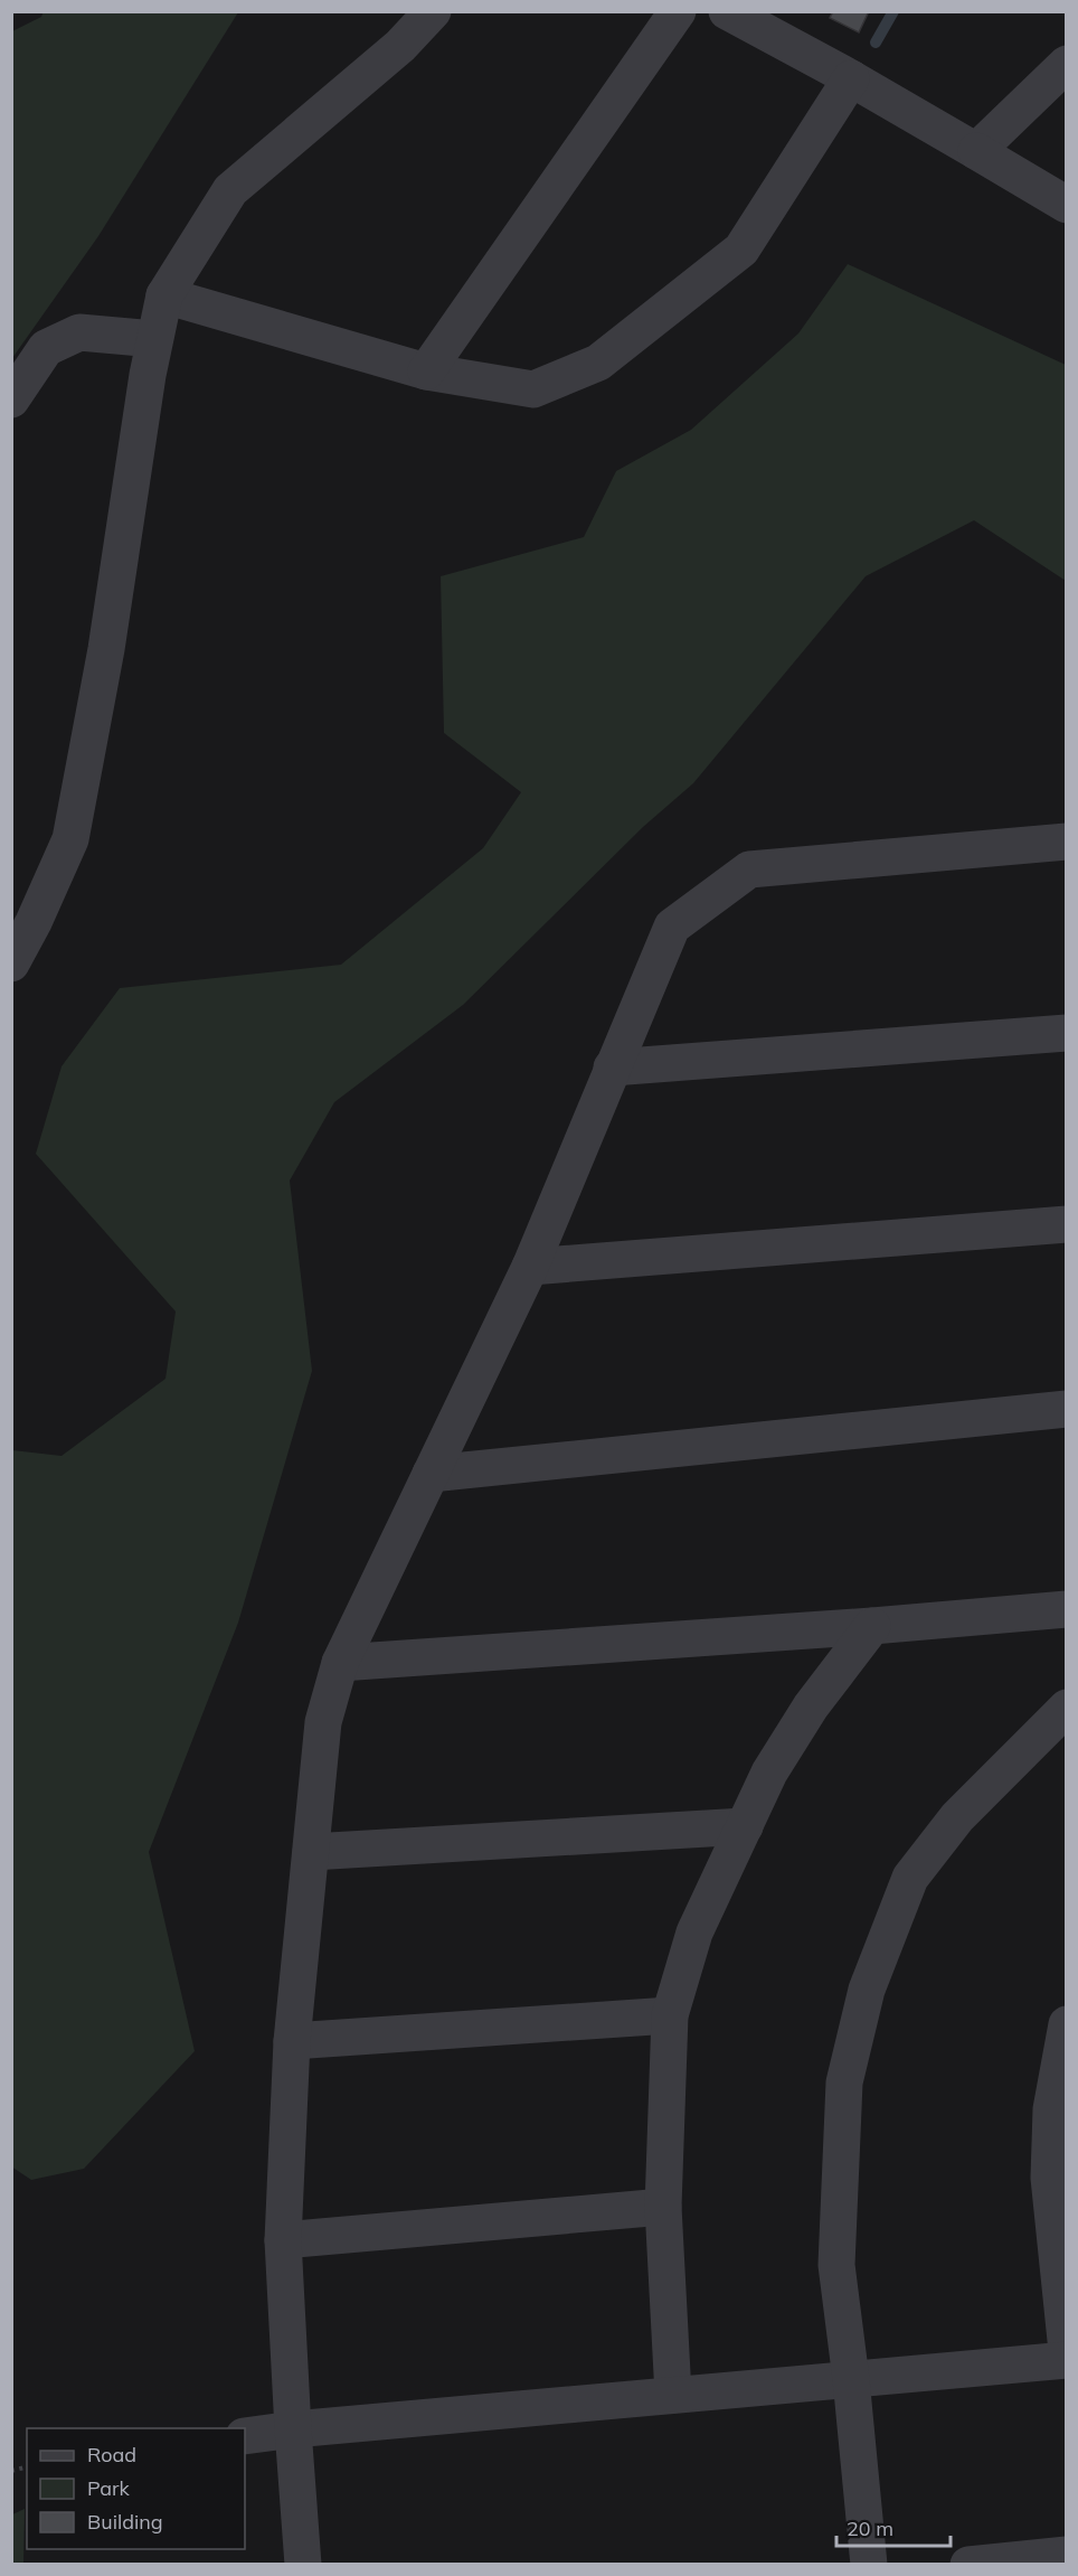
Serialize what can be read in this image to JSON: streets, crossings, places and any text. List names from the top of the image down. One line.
{"legend":["Road","Park","Building"],"scale_bar":"20 m"}
